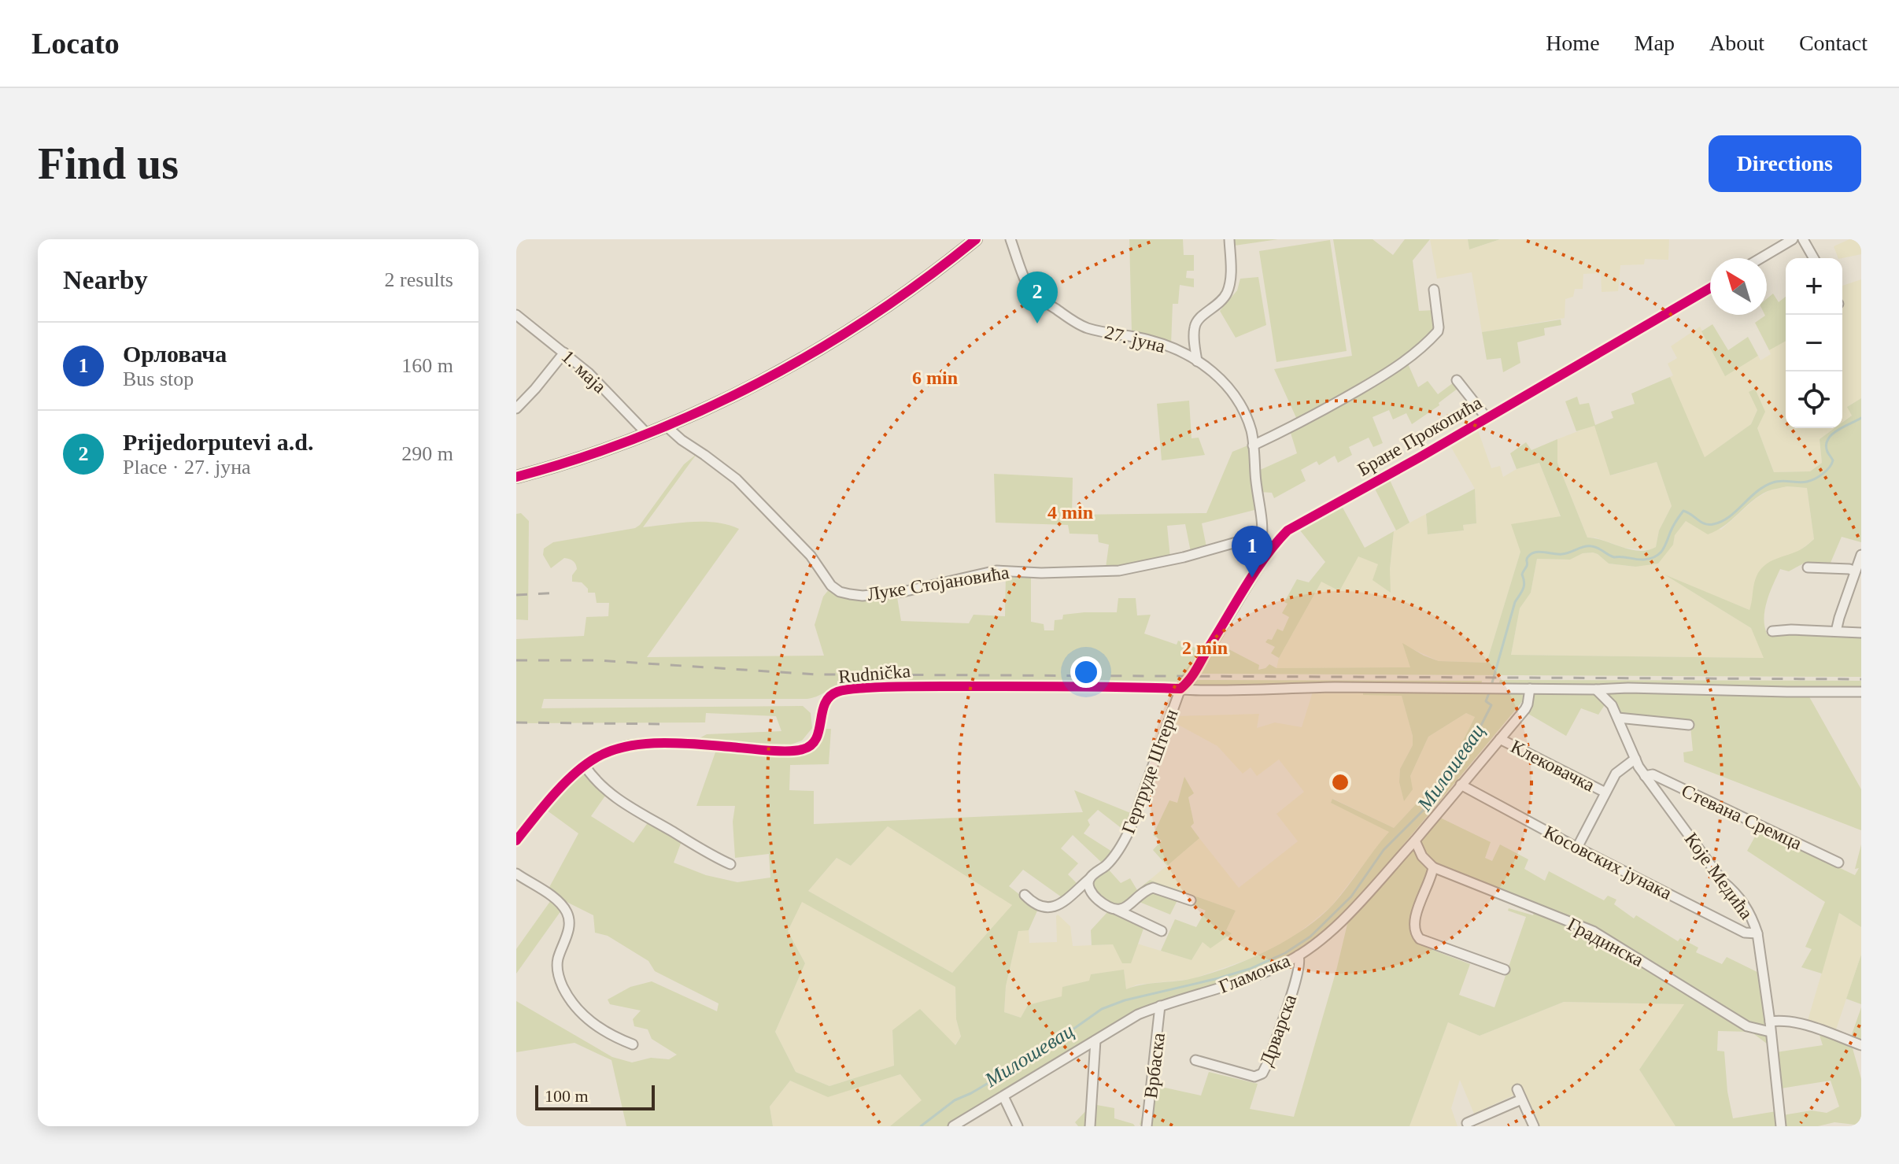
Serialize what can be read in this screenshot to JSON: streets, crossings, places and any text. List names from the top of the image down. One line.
{"streets":{"street":["27. јуна","1. маја","Бране Прокопића","Луке Стојановића","Rudnička","Клековачка","Гертруде Штерн","Стевана Сремца","Косовских јунака","Које Медића","Градинска","Гламочка","Дрварска","Врбаска"]},"crossings":[["27. јуна","Луке Стојановића"],["Бране Прокопића","Rudnička"],["Бране Прокопића","Гертруде Штерн"],["Rudnička","Гертруде Штерн"],["Клековачка","Гламочка"],["Стевана Сремца","Које Медића"],["Косовских јунака","Које Медића"],["Косовских јунака","Гламочка"],["Које Медића","Градинска"],["Гламочка","Дрварска"],["Гламочка","Врбаска"]],"water":["Милошевац"],"scale_bar":"100 m","north":"top left","page":{"header":"Locato","nav":["Home","Map","About","Contact"],"buttons":"Directions","title":"Find us","heading":["Nearby","2 results"],"map_buttons":["+","−"],"pins":["2","1"],"list":[{"mark":"1","name":"Орловача","note":"Bus stop","value":"160 m"},{"mark":"2","name":"Prijedorputevi a.d.","note":"Place · 27. јуна","value":"290 m"}],"scale":"100 m"},"rings":["6 min","4 min","2 min"]}
